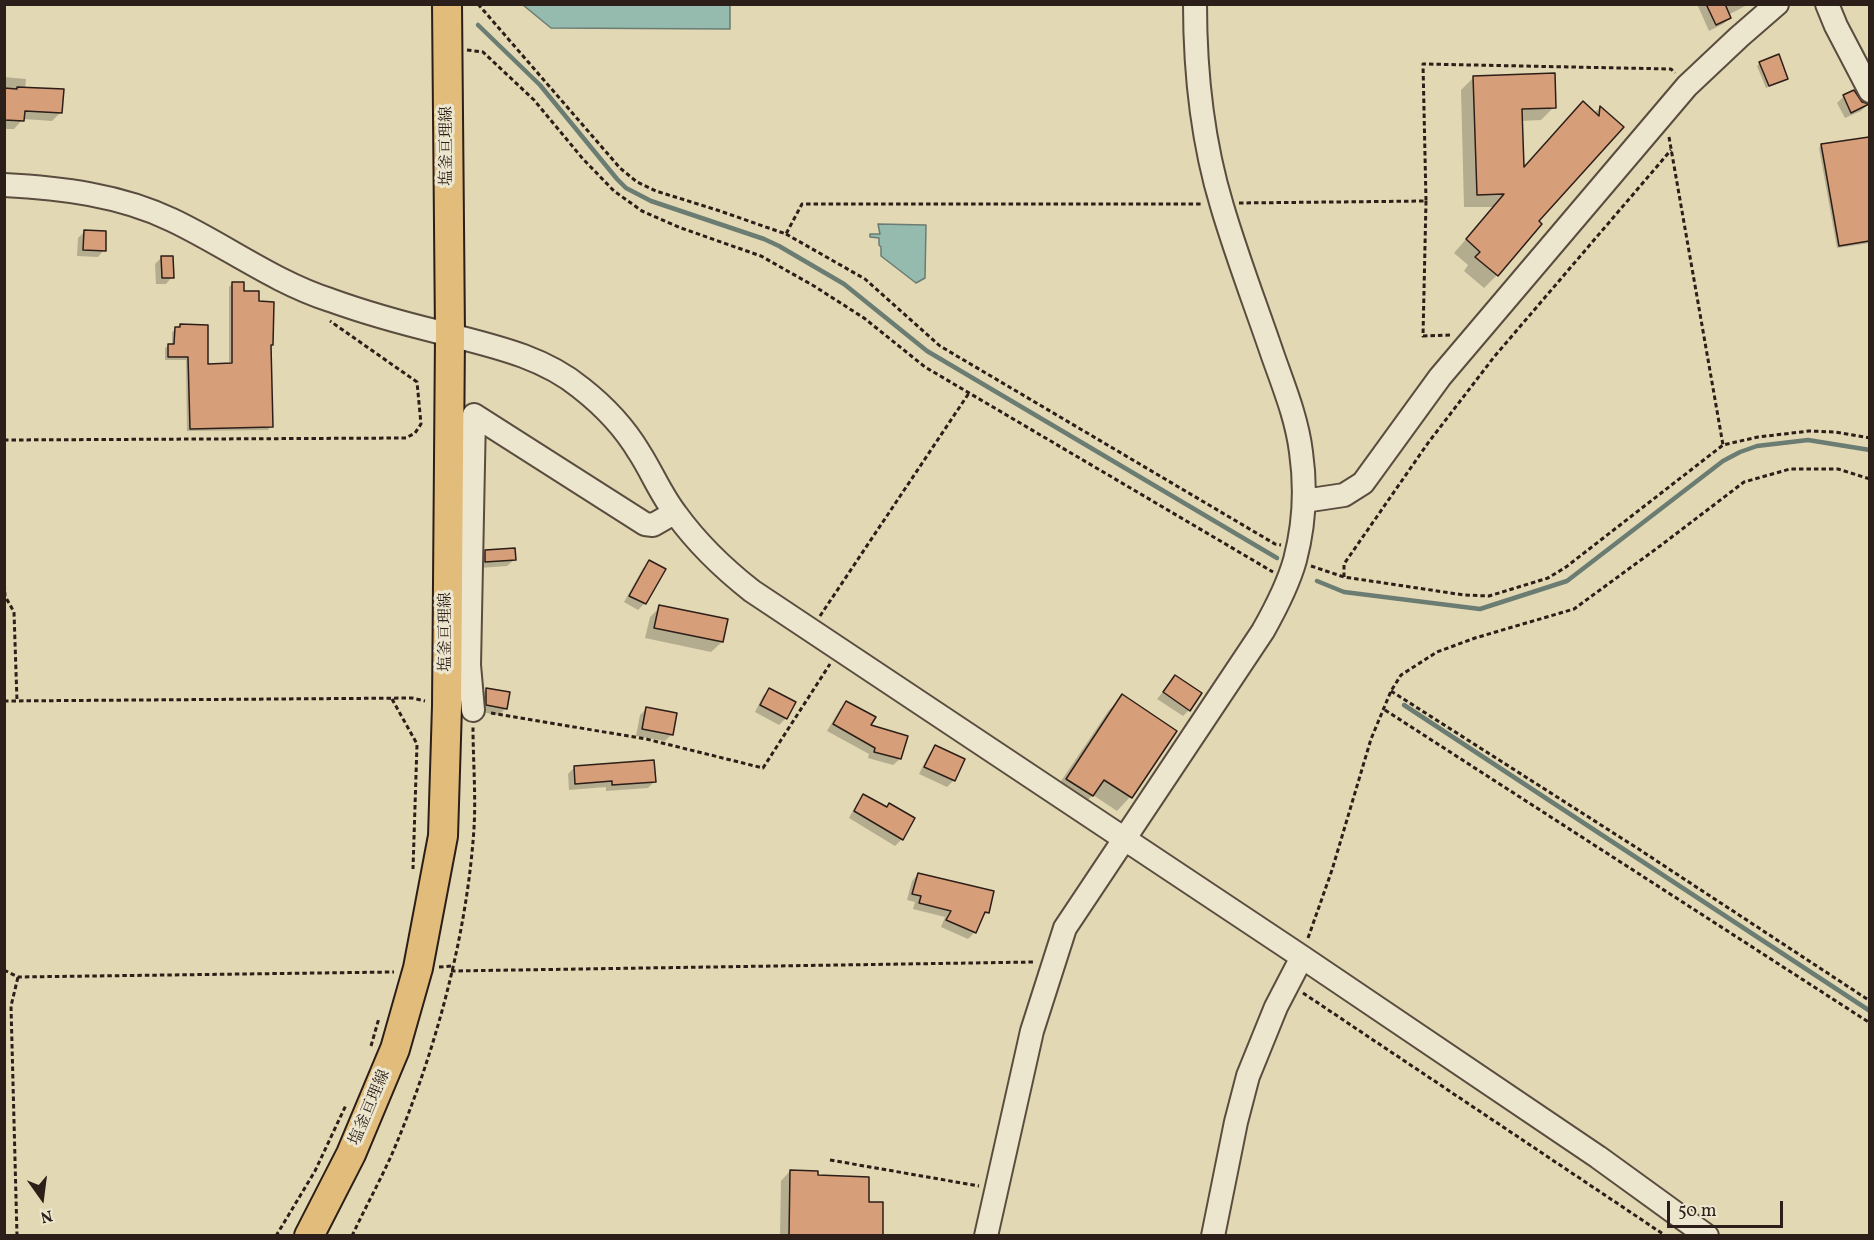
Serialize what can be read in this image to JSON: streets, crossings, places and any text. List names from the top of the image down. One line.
{"streets":{"main road":["塩釜亘理線"]},"scale_bar":"50 m","north":"bottom"}
